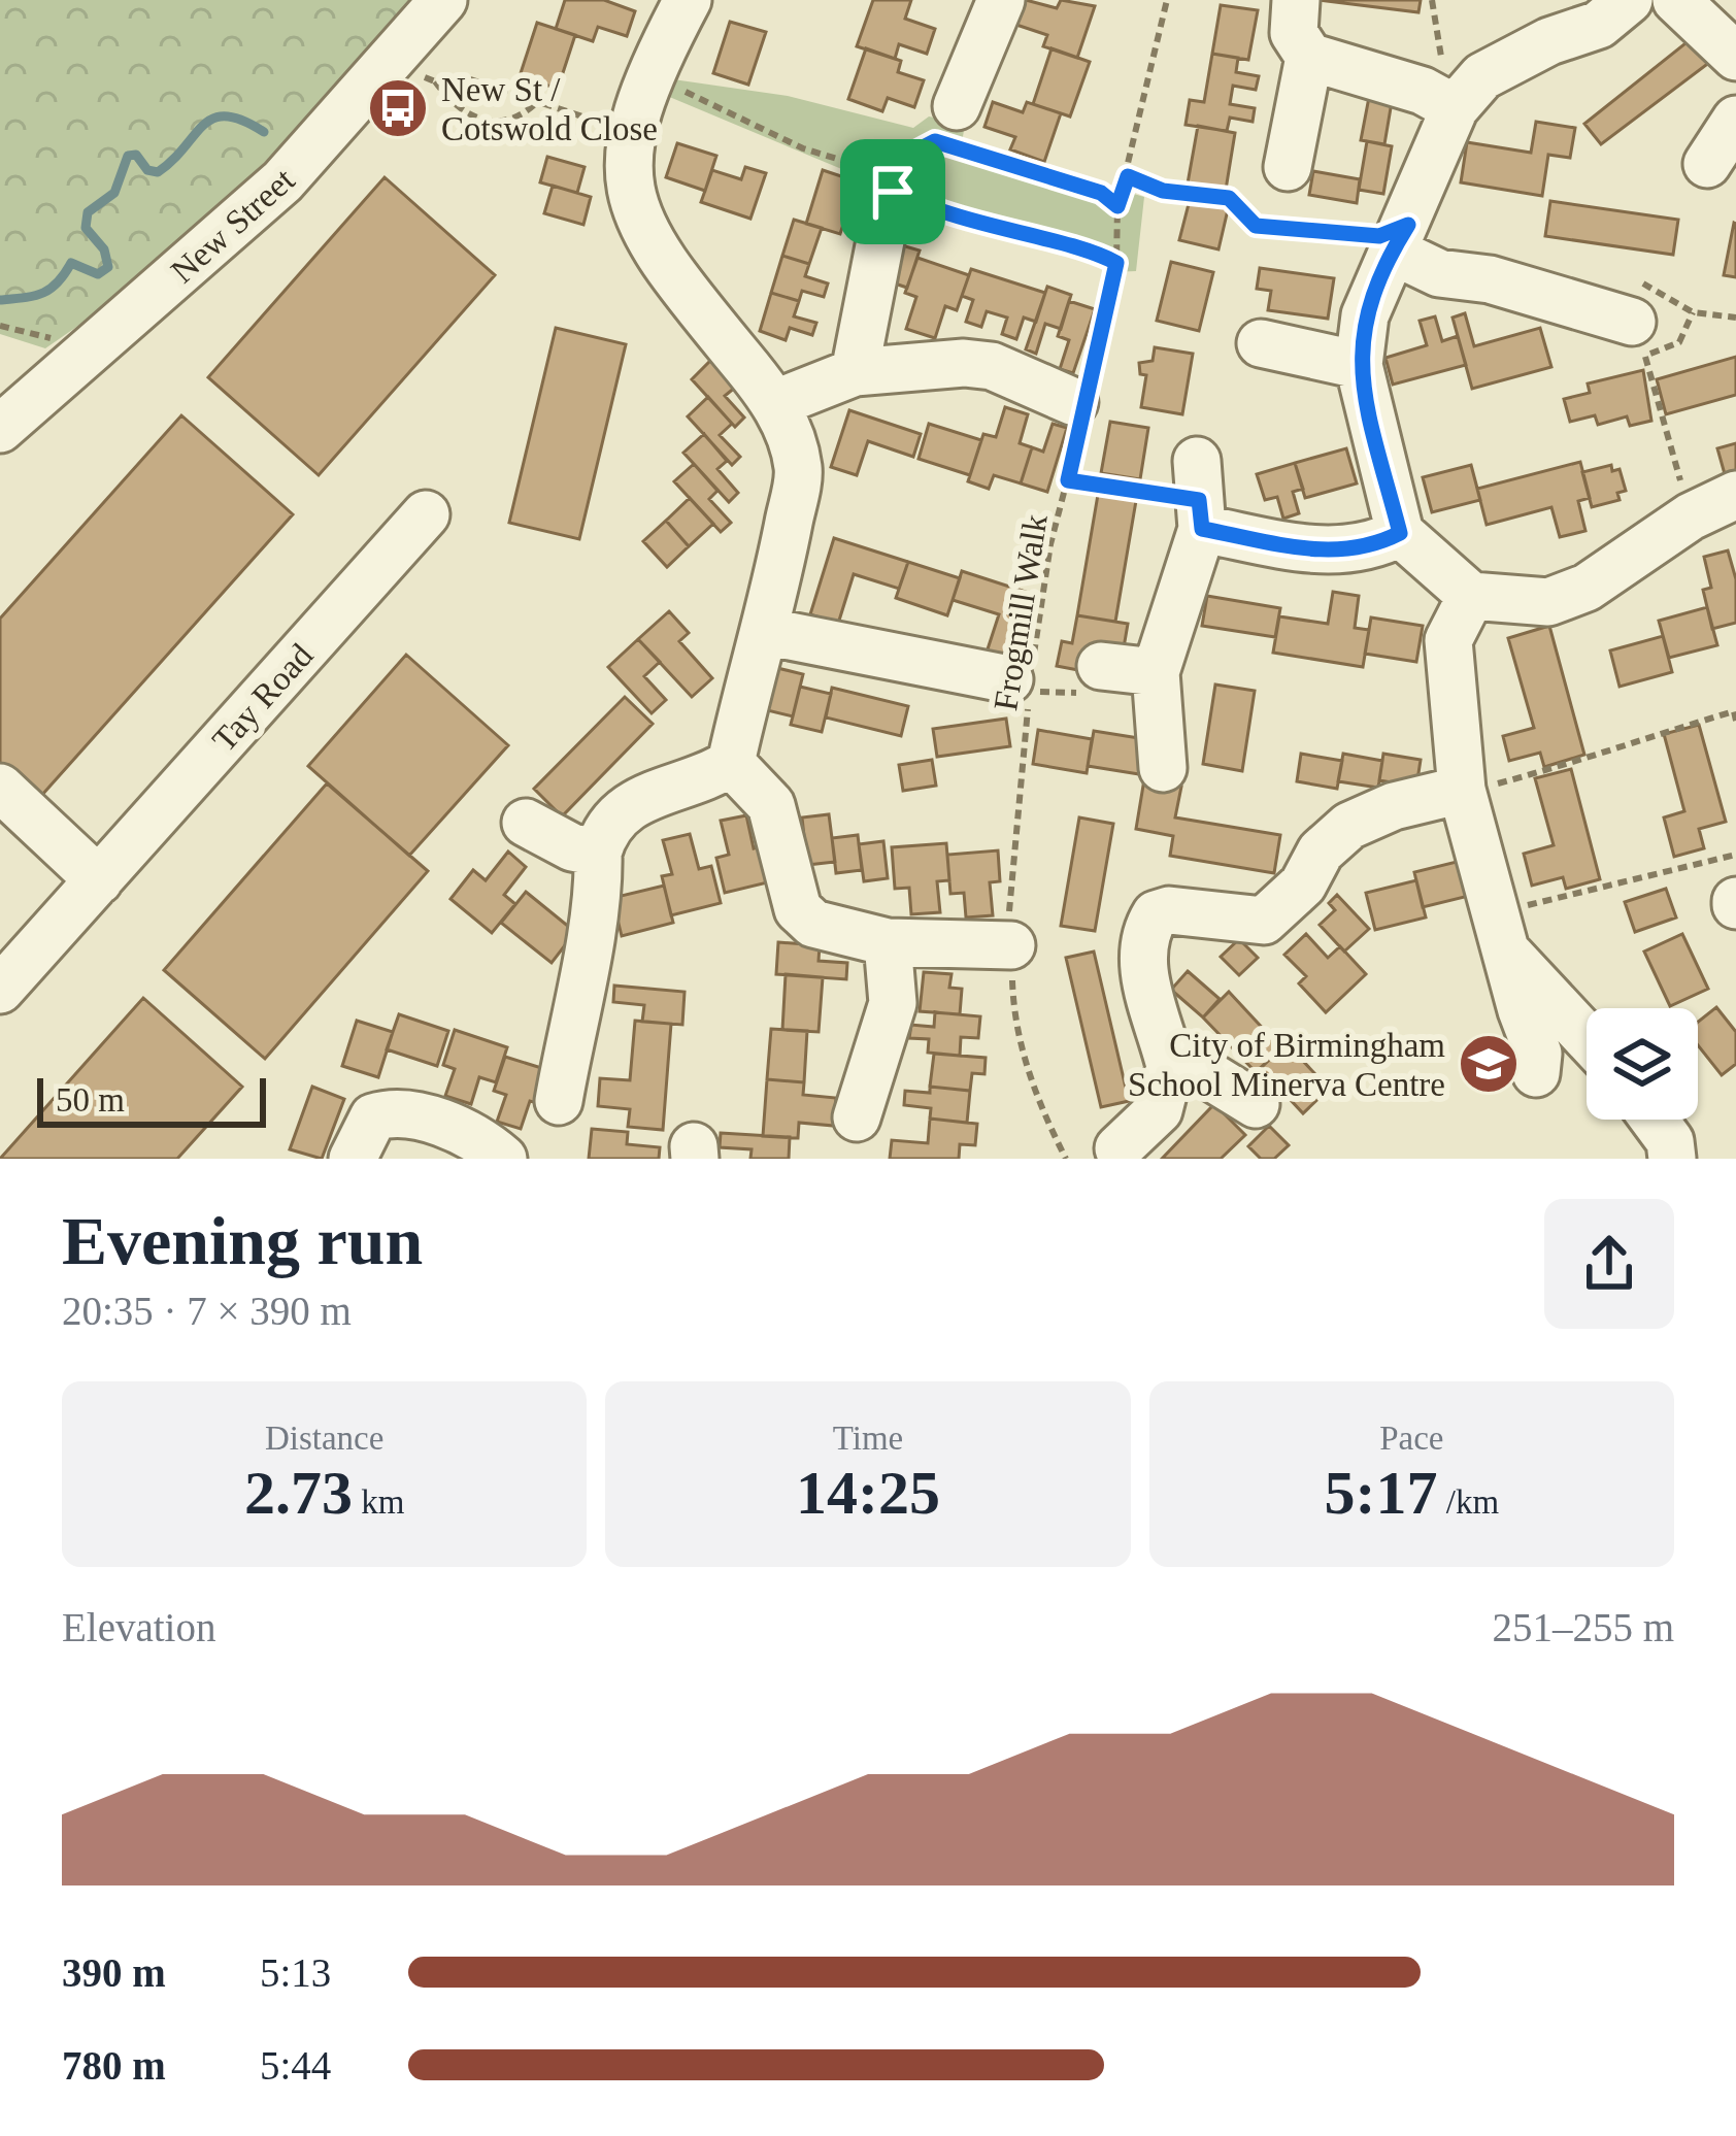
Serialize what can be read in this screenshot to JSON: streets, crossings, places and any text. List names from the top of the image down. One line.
{"streets":{"street":["New Street","Tay Road"],"path":["Frogmill Walk"]},"places":{"bus stop":["New St / Cotswold Close"],"school or university":["City of Birmingham School Minerva Centre"]},"scale_bar":"50 m","page":{"scale":"50 m","heading":["Evening run","20:35 · 7 × 390 m"],"stats":[["Distance","2.73 km"],["Time","14:25"],["Pace","5:17 /km"]],"chart":["Elevation","251–255 m"],"list":[{"name":"390 m","note":"5:13"},{"name":"780 m","note":"5:44"}]}}
